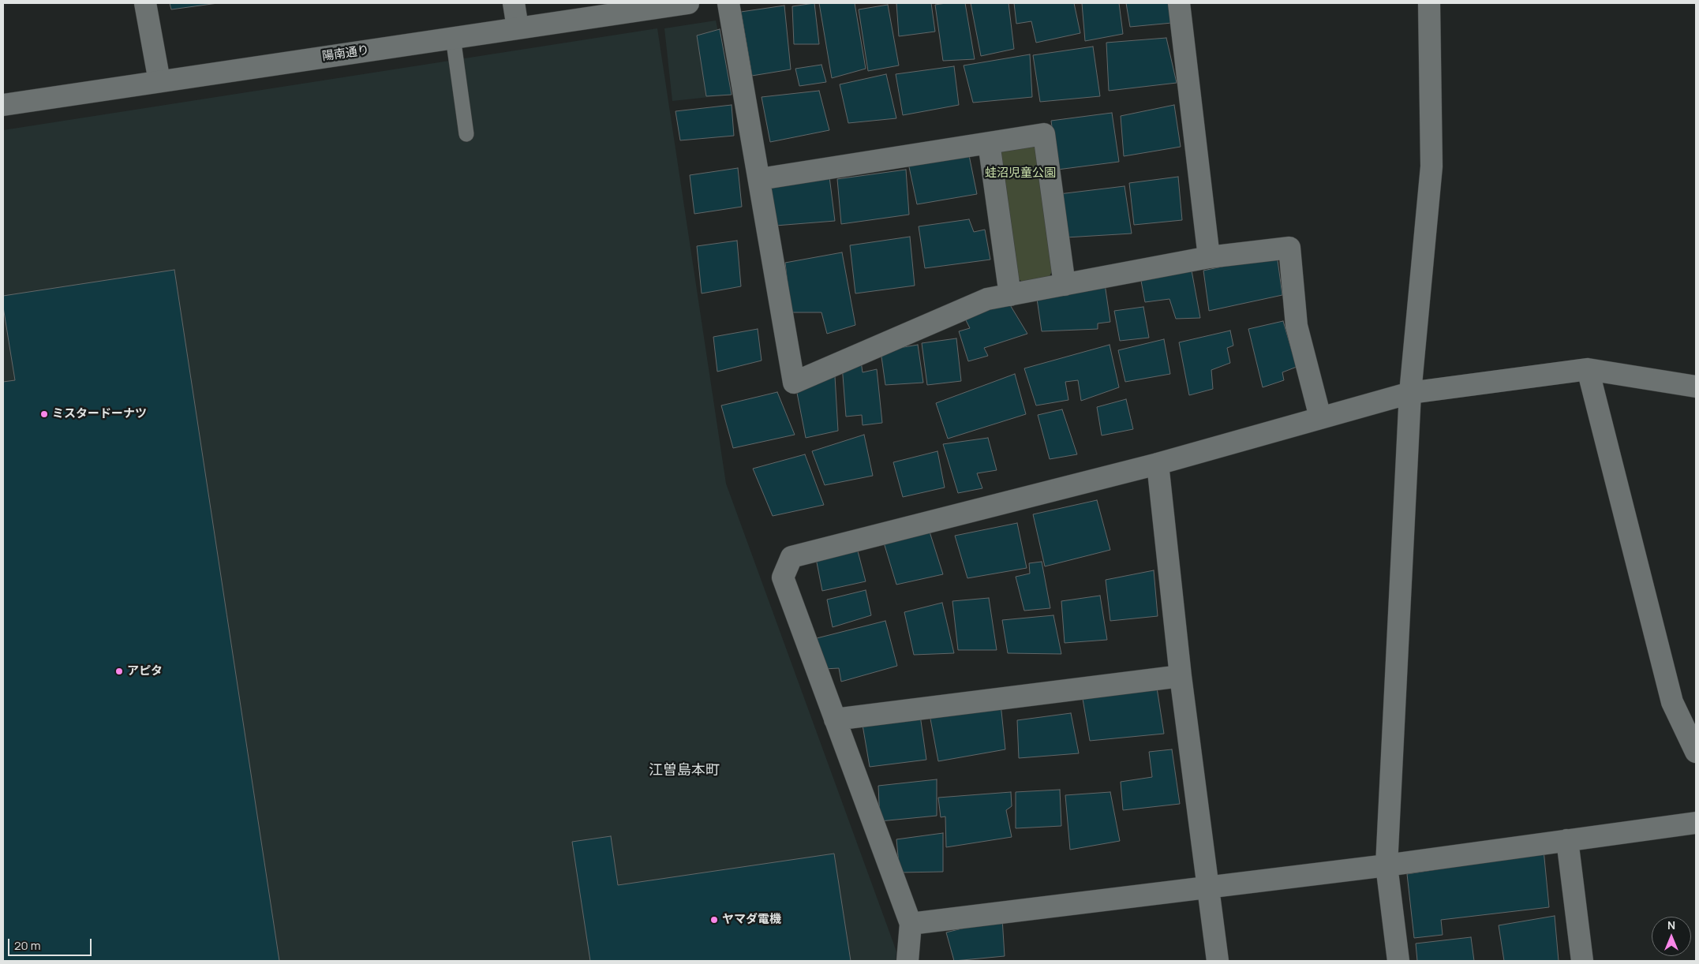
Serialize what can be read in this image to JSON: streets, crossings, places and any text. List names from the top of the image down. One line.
{"streets":{"street":["陽南通り"]},"districts":["江曽島本町"],"parks":["蛙沼児童公園"],"places":["ミスタードーナツ","アピタ","ヤマダ電機"],"scale_bar":"20 m","north":"top"}
